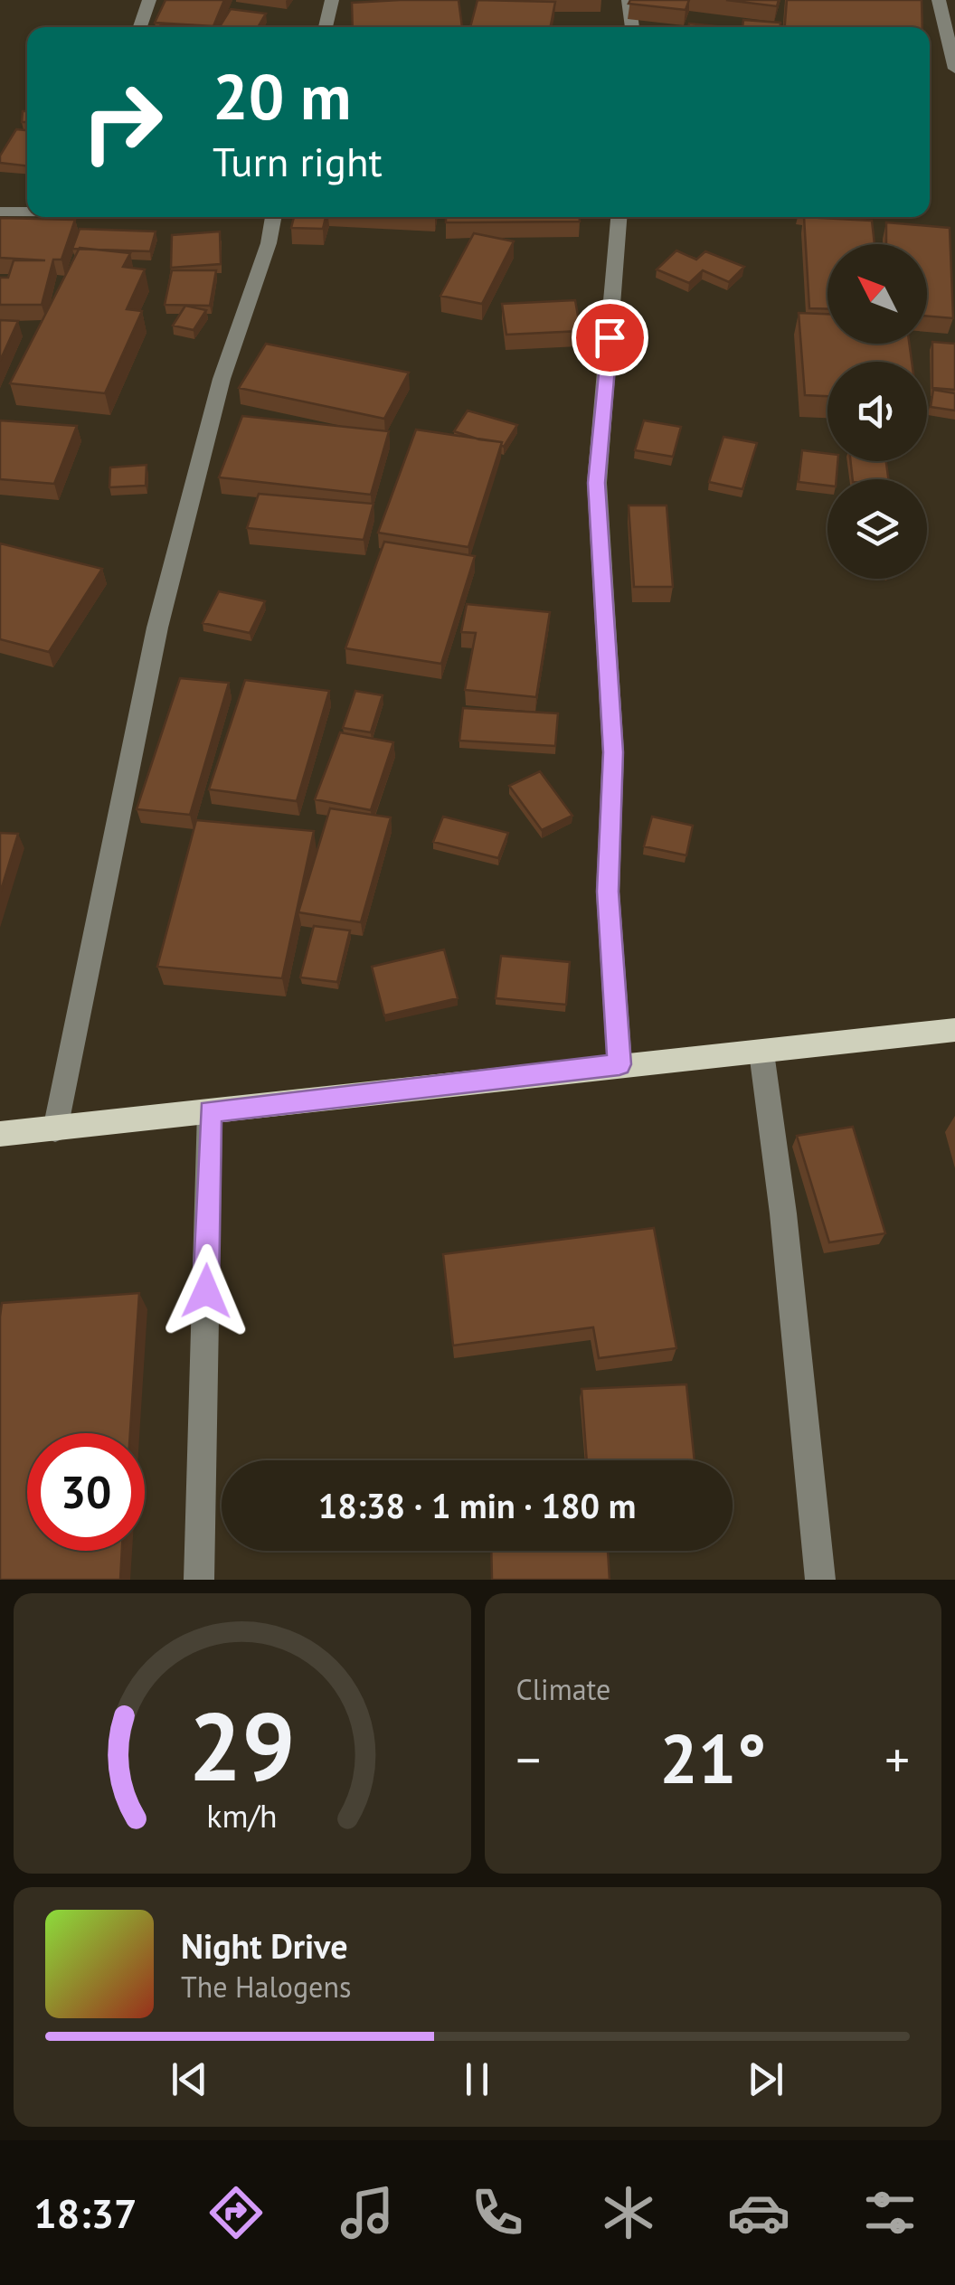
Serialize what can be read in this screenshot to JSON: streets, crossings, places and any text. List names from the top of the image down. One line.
{"north":"top left","page":{"turn":["20 m","Turn right"],"limit":"30","trip":"18:38 · 1 min · 180 m","tile":"Climate","heat":["−","21°","+"],"song":["Night Drive","The Halogens"],"tabs":"18:37","gauge":["29","km/h"]}}
